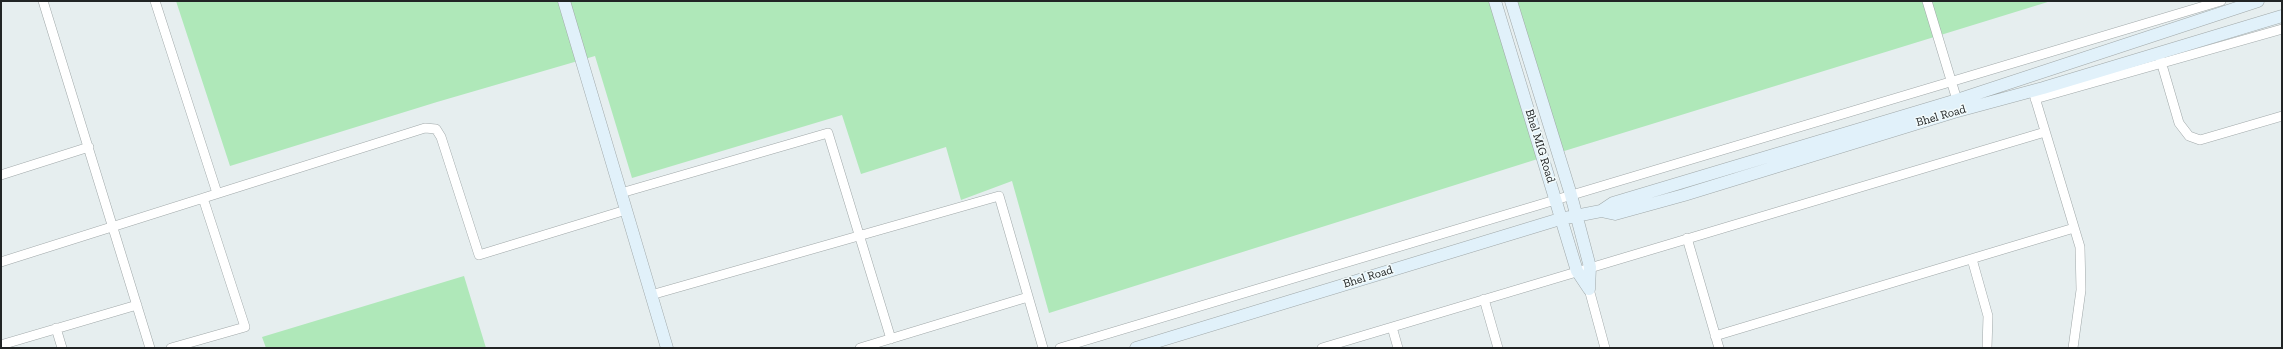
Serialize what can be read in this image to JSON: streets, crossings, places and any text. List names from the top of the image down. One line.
{"streets":{"street":["Bhel Road","Bhel MIG Road"]},"crossings":[["Bhel Road","Bhel MIG Road"]]}
